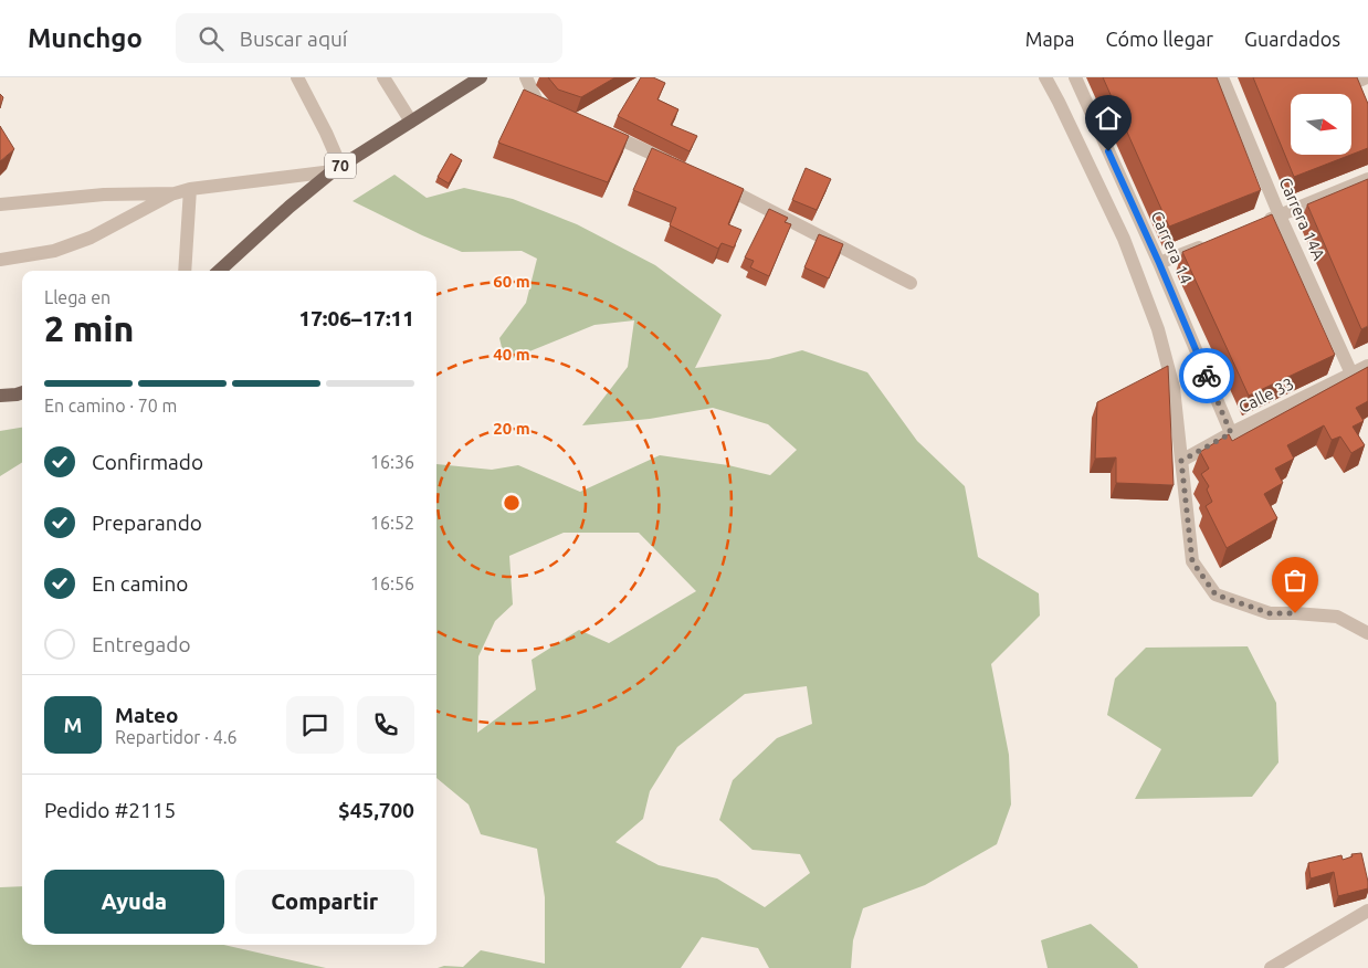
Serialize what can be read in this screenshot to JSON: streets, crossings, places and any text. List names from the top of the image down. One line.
{"streets":{"main road":["70"],"street":["Carrera 14A","Carrera 14","Calle 33"]},"crossings":[["Carrera 14A","Calle 33"],["Carrera 14","Calle 33"]],"north":"right","page":{"header":"Munchgo","search":"Buscar aquí","nav":["Mapa","Cómo llegar","Guardados"],"heading":["2 min","Llega en","17:06–17:11"],"panel":["Mateo","Repartidor · 4.6","Pedido #2115","$45,700"],"bar":"En camino · 70 m","list":[["Confirmado","16:36"],["Preparando","16:52"],["En camino","16:56"],"Entregado"],"round":"M","buttons":["Ayuda","Compartir"]},"rings":["60 m","40 m","20 m"]}
